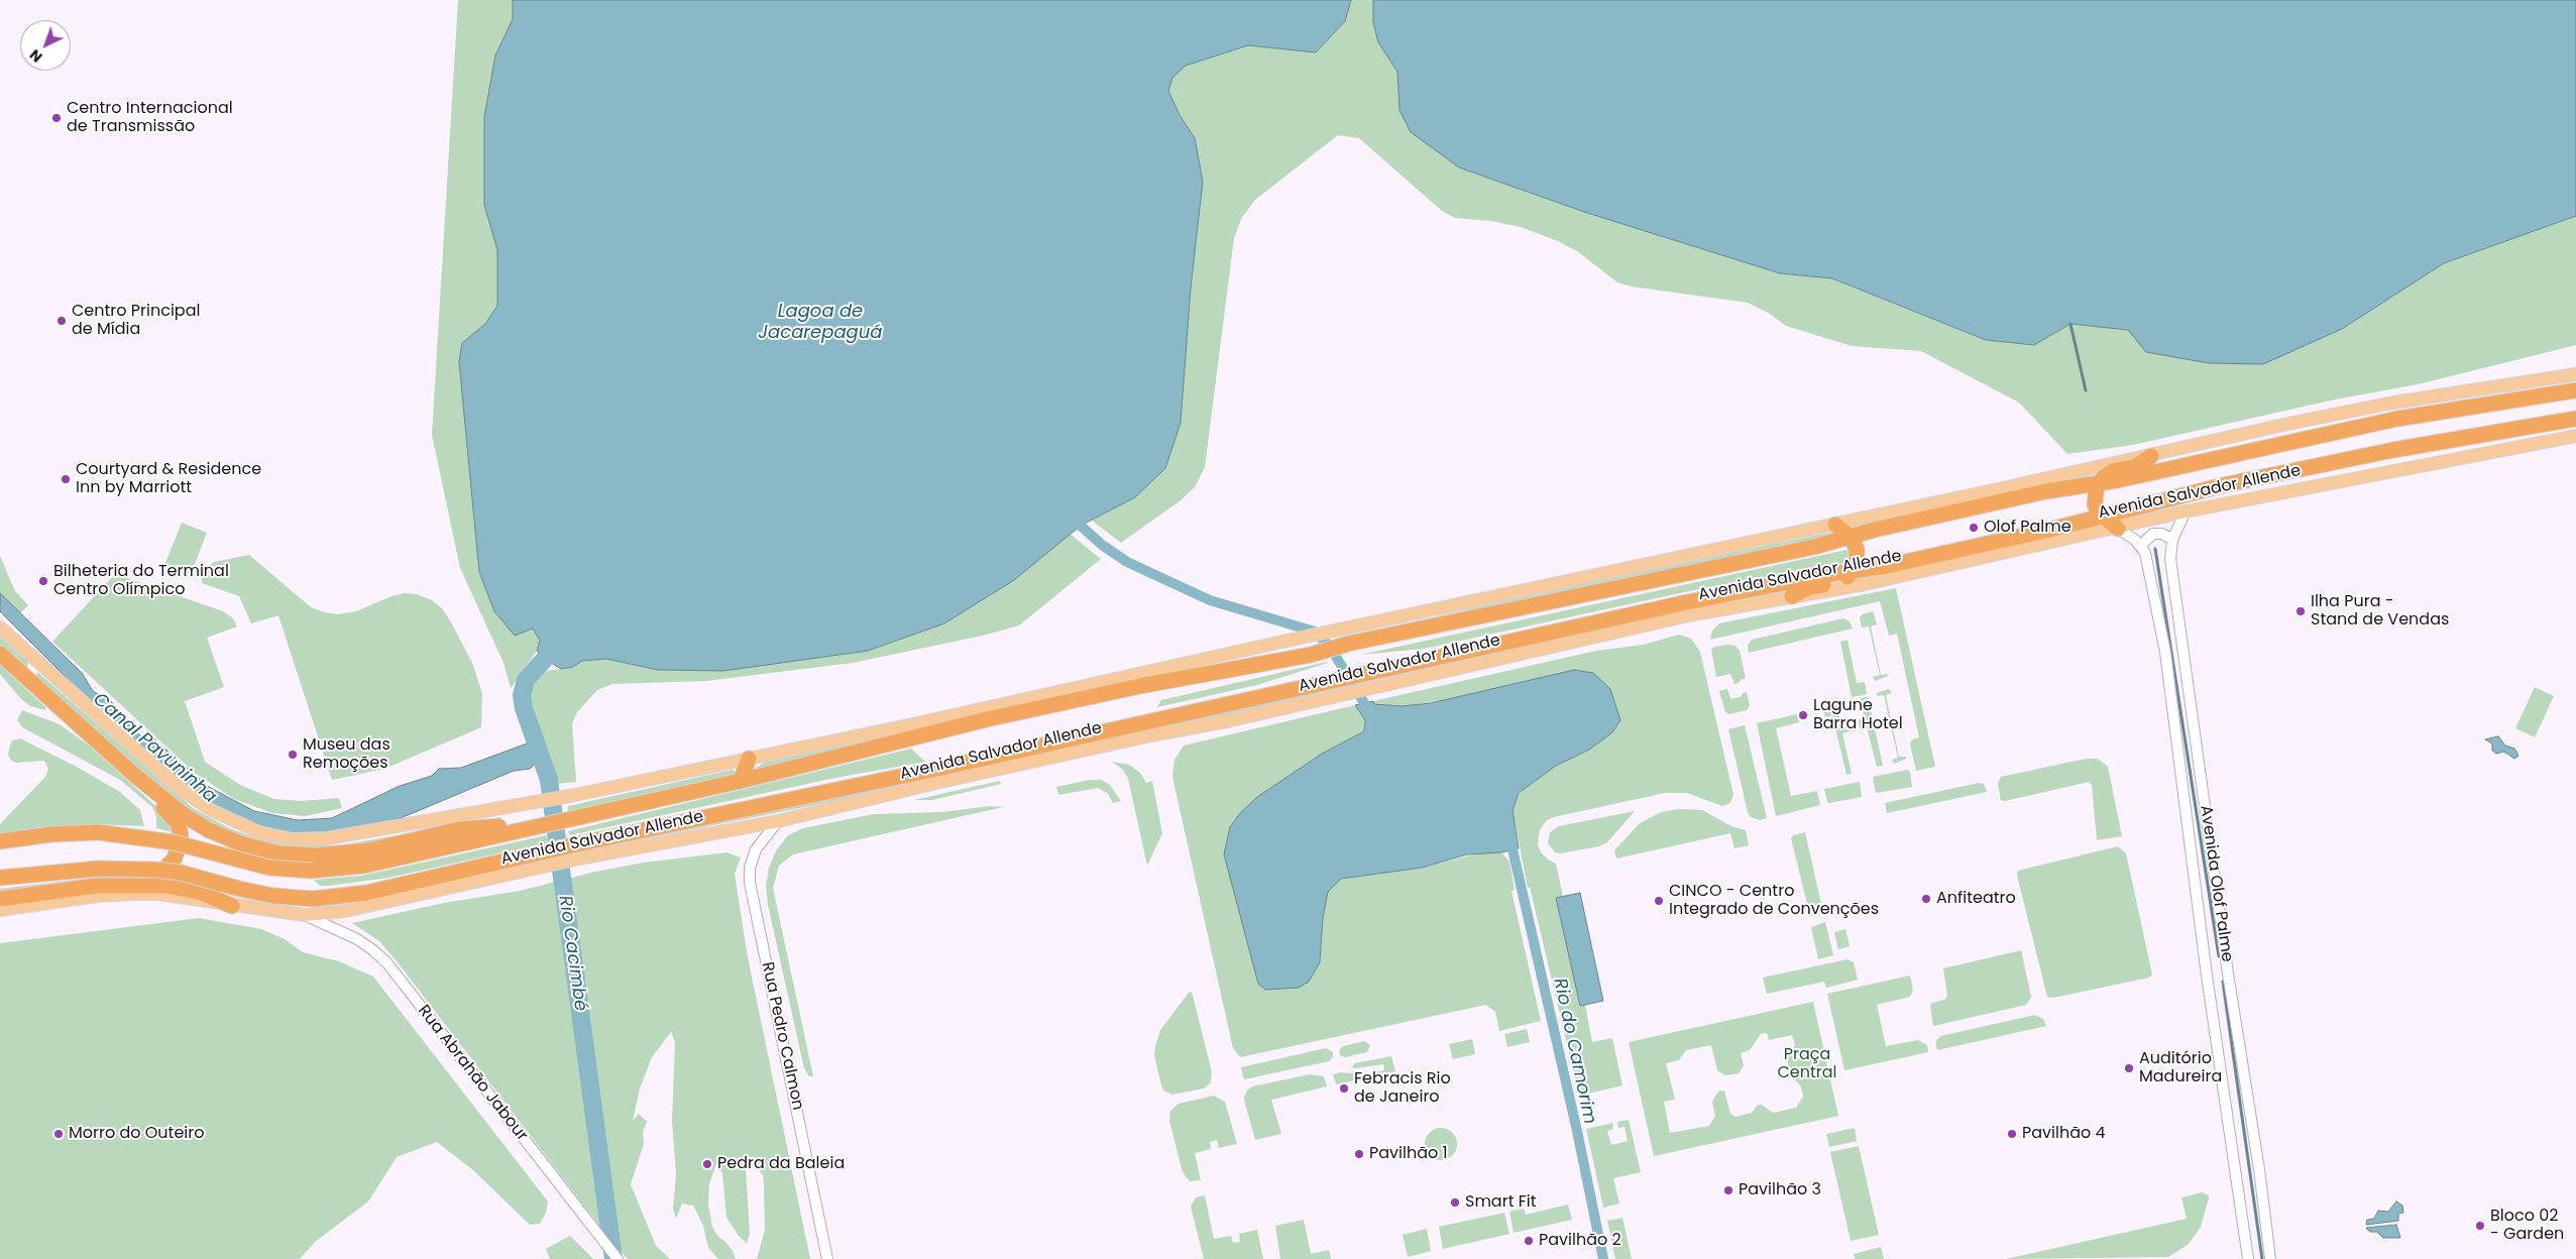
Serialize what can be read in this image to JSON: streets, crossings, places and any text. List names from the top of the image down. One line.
{"streets":{"highway":["Avenida Salvador Allende"],"street":["Avenida Olof Palme","Rua Pedro Calmon","Rua Abrahão Jabour"]},"crossings":[["Avenida Salvador Allende","Avenida Olof Palme"],["Avenida Salvador Allende","Rua Pedro Calmon"],["Avenida Salvador Allende","Rua Abrahão Jabour"]],"water":["Lagoa de Jacarepaguá","Canal Pavuninha","Rio Cacimbé","Rio do Camorim"],"parks":["Praça Central"],"places":["Centro Internacional de Transmissão","Centro Principal de Mídia","Courtyard & Residence Inn by Marriott","Olof Palme","Bilheteria do Terminal Centro Olímpico","Ilha Pura - Stand de Vendas","Lagune Barra Hotel","Museu das Remoções","Anfiteatro","CINCO - Centro Integrado de Convenções","Auditório Madureira","Febracis Rio de Janeiro","Morro do Outeiro","Pavilhão 4","Pavilhão 1","Pedra da Baleia","Pavilhão 3","Smart Fit","Bloco 02 - Garden","Pavilhão 2"],"north":"bottom left"}
